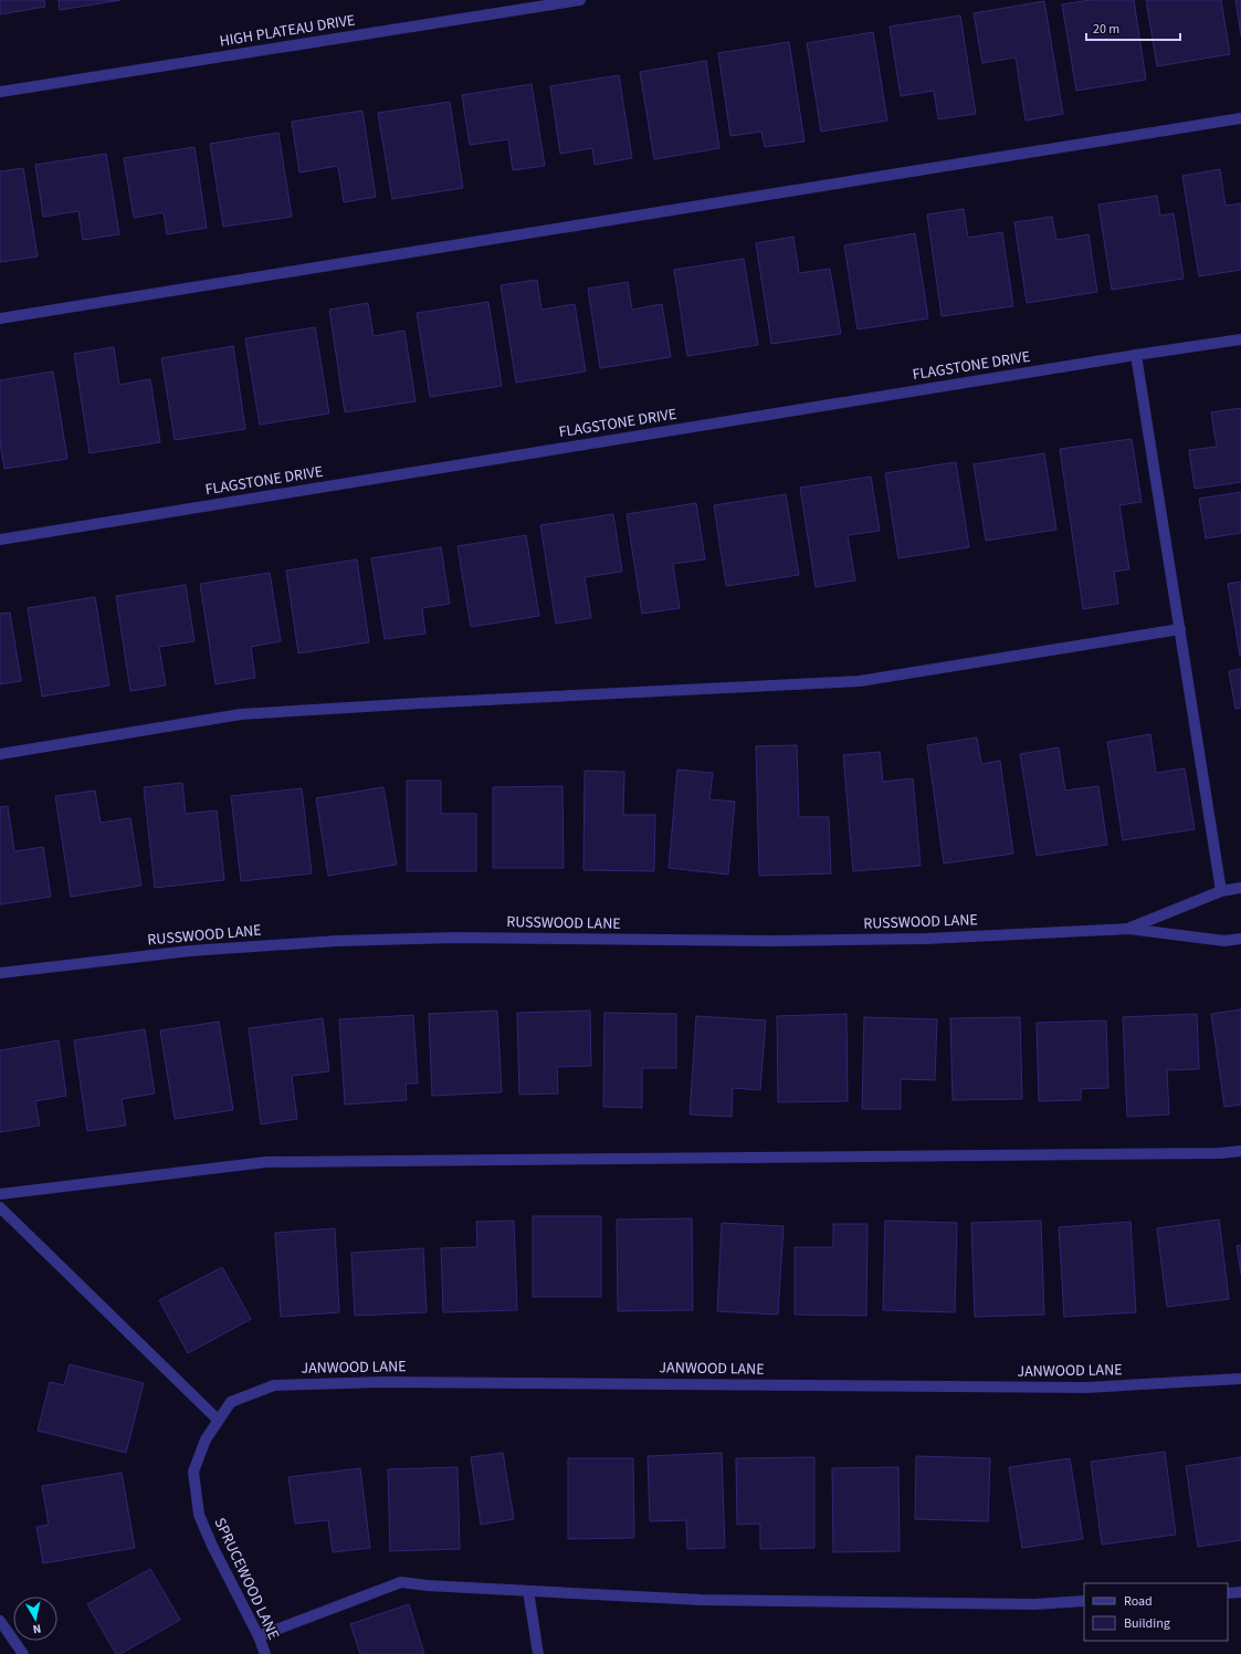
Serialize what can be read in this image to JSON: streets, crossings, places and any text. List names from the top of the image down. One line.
{"streets":{"street":["HIGH PLATEAU DRIVE","FLAGSTONE DRIVE","RUSSWOOD LANE","JANWOOD LANE","SPRUCEWOOD LANE"]},"crossings":[["JANWOOD LANE","SPRUCEWOOD LANE"]],"legend":["Road","Building"],"scale_bar":"20 m","north":"bottom"}
